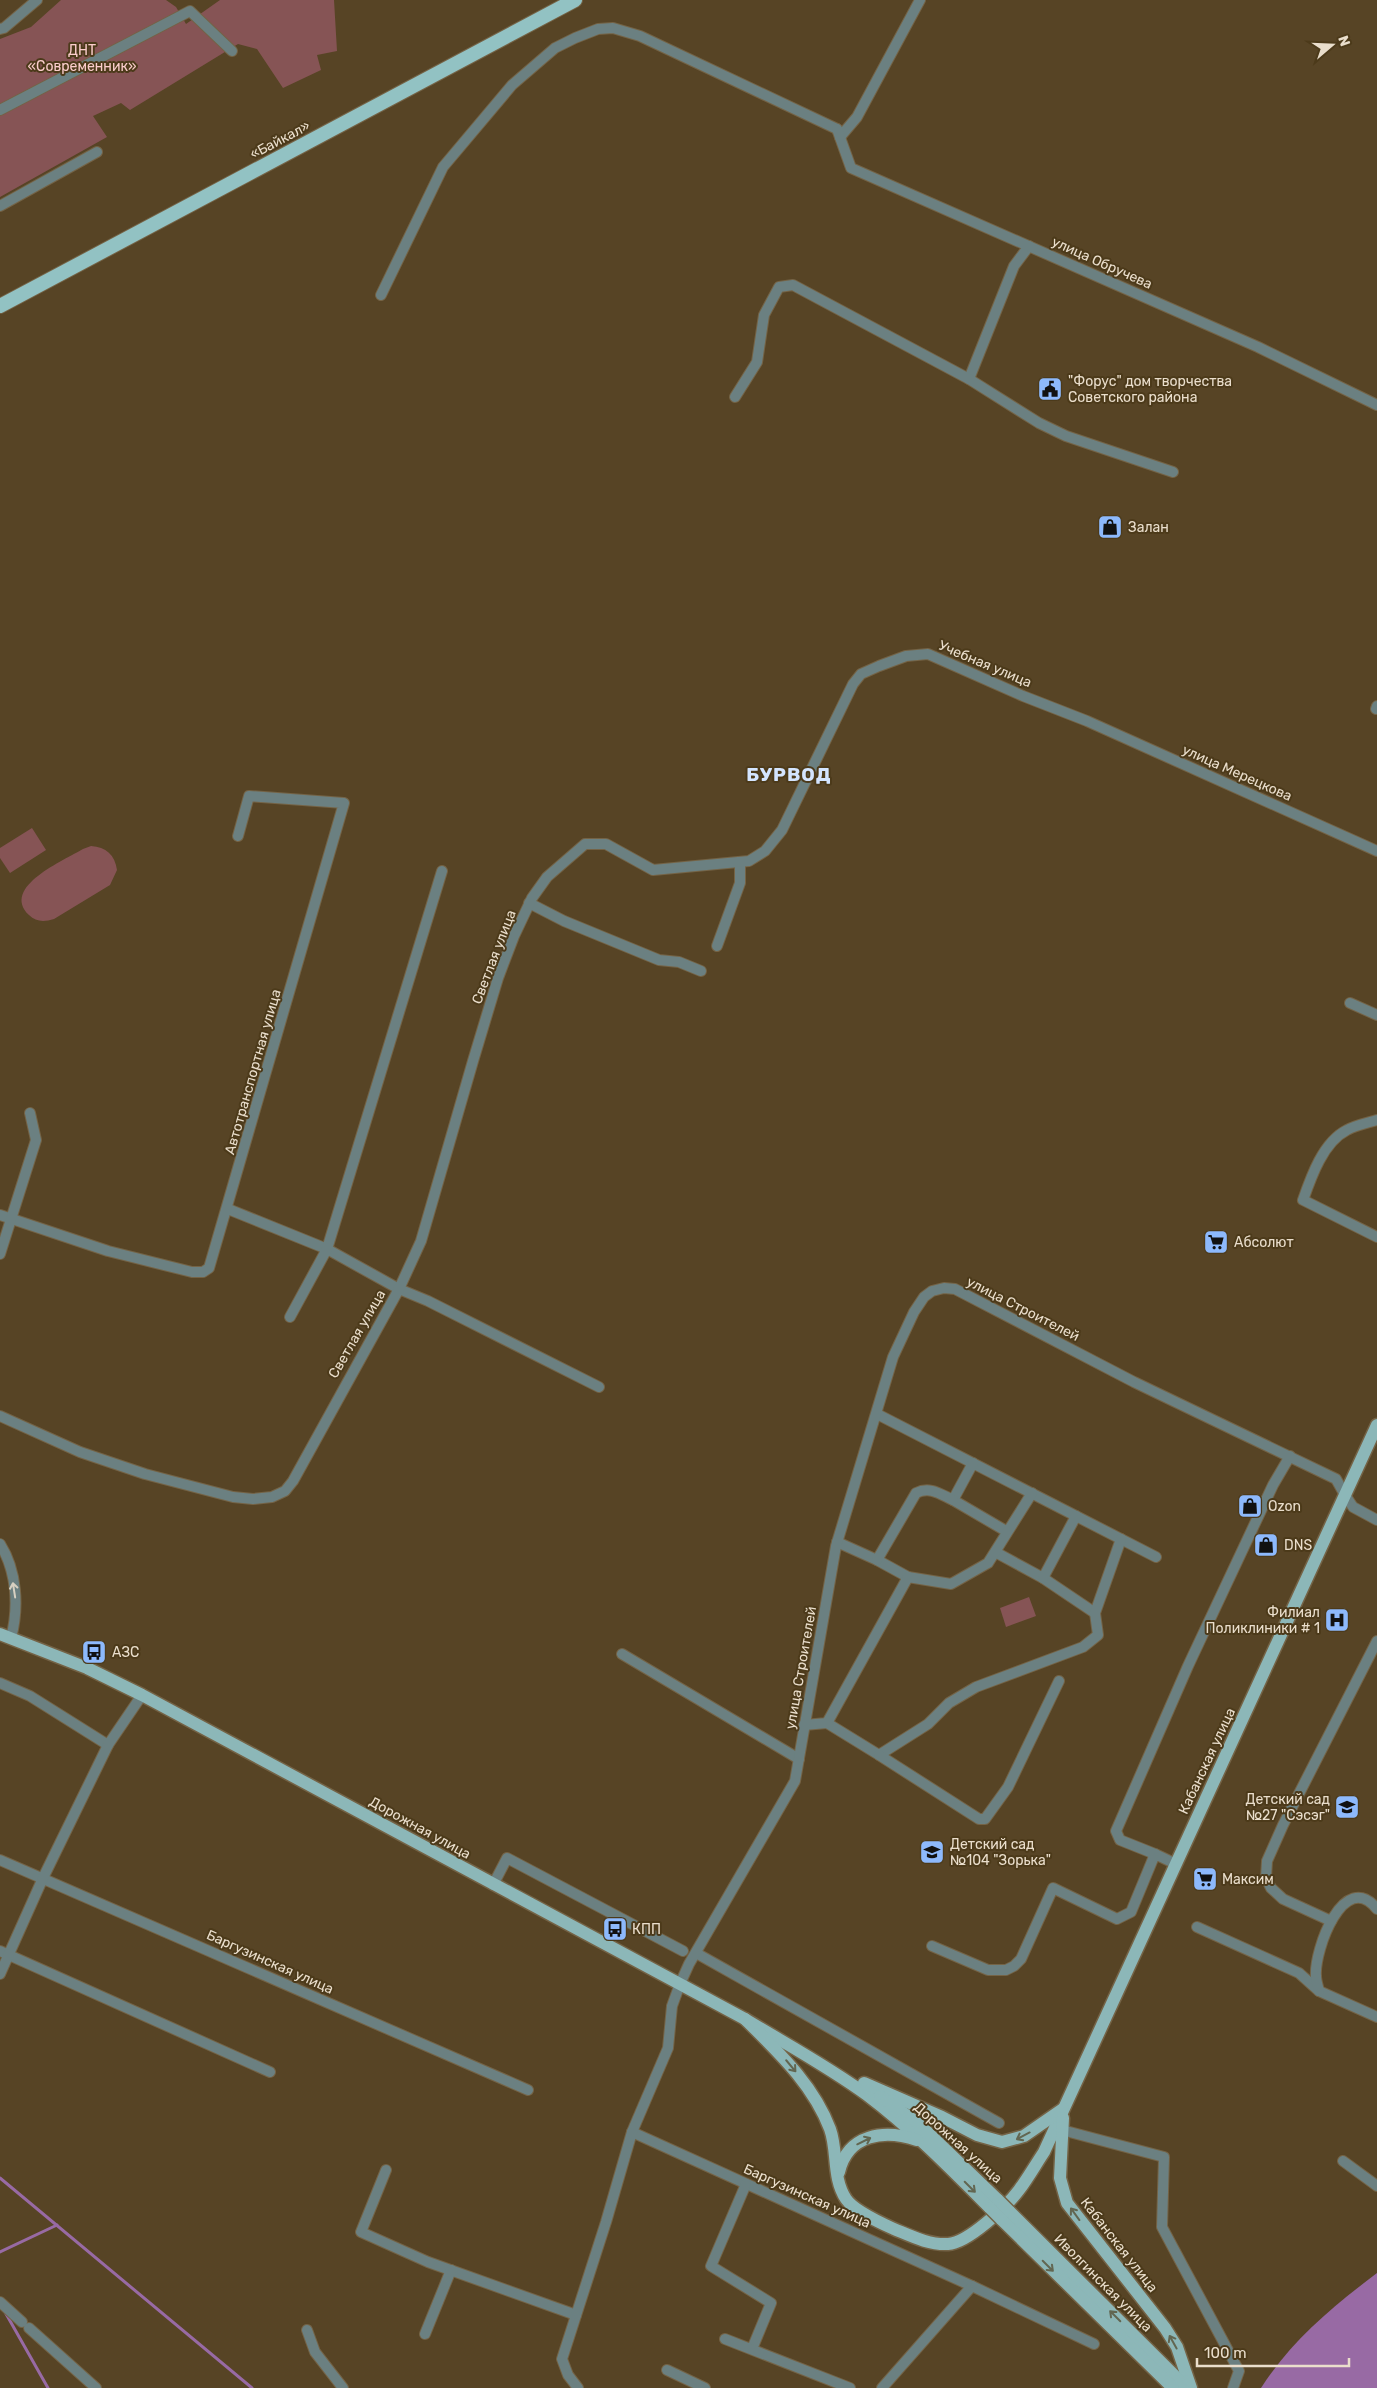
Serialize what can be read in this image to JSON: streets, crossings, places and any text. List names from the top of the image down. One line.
{"streets":{"highway":["«Байкал»"],"main road":["Кабанская улица","Дорожная улица","Иволгинская улица"],"street":["улица Обручева","Учебная улица","улица Мерецкова","Светлая улица","Автотранспортная улица","улица Строителей","Баргузинская улица"]},"crossings":[["Учебная улица","улица Мерецкова"],["Учебная улица","Светлая улица"],["улица Строителей","Кабанская улица"],["улица Строителей","Дорожная улица"],["улица Строителей","Баргузинская улица"],["Кабанская улица","Дорожная улица"],["Дорожная улица","Иволгинская улица"]],"districts":["БУРВОД"],"parks":["ДНТ «Современник»"],"places":{"public building":["\"Форус\" дом творчества Советского района"],"shop":["Залан","Ozon","DNS"],"supermarket":["Абсолют","Максим"],"hospital":["Филиал Поликлиники # 1"],"bus stop":["АЗС","КПП"],"school or university":["Детский сад №27 \"Сэсэг\"","Детский сад №104 \"Зорька\""]},"scale_bar":"100 m","north":"right"}
